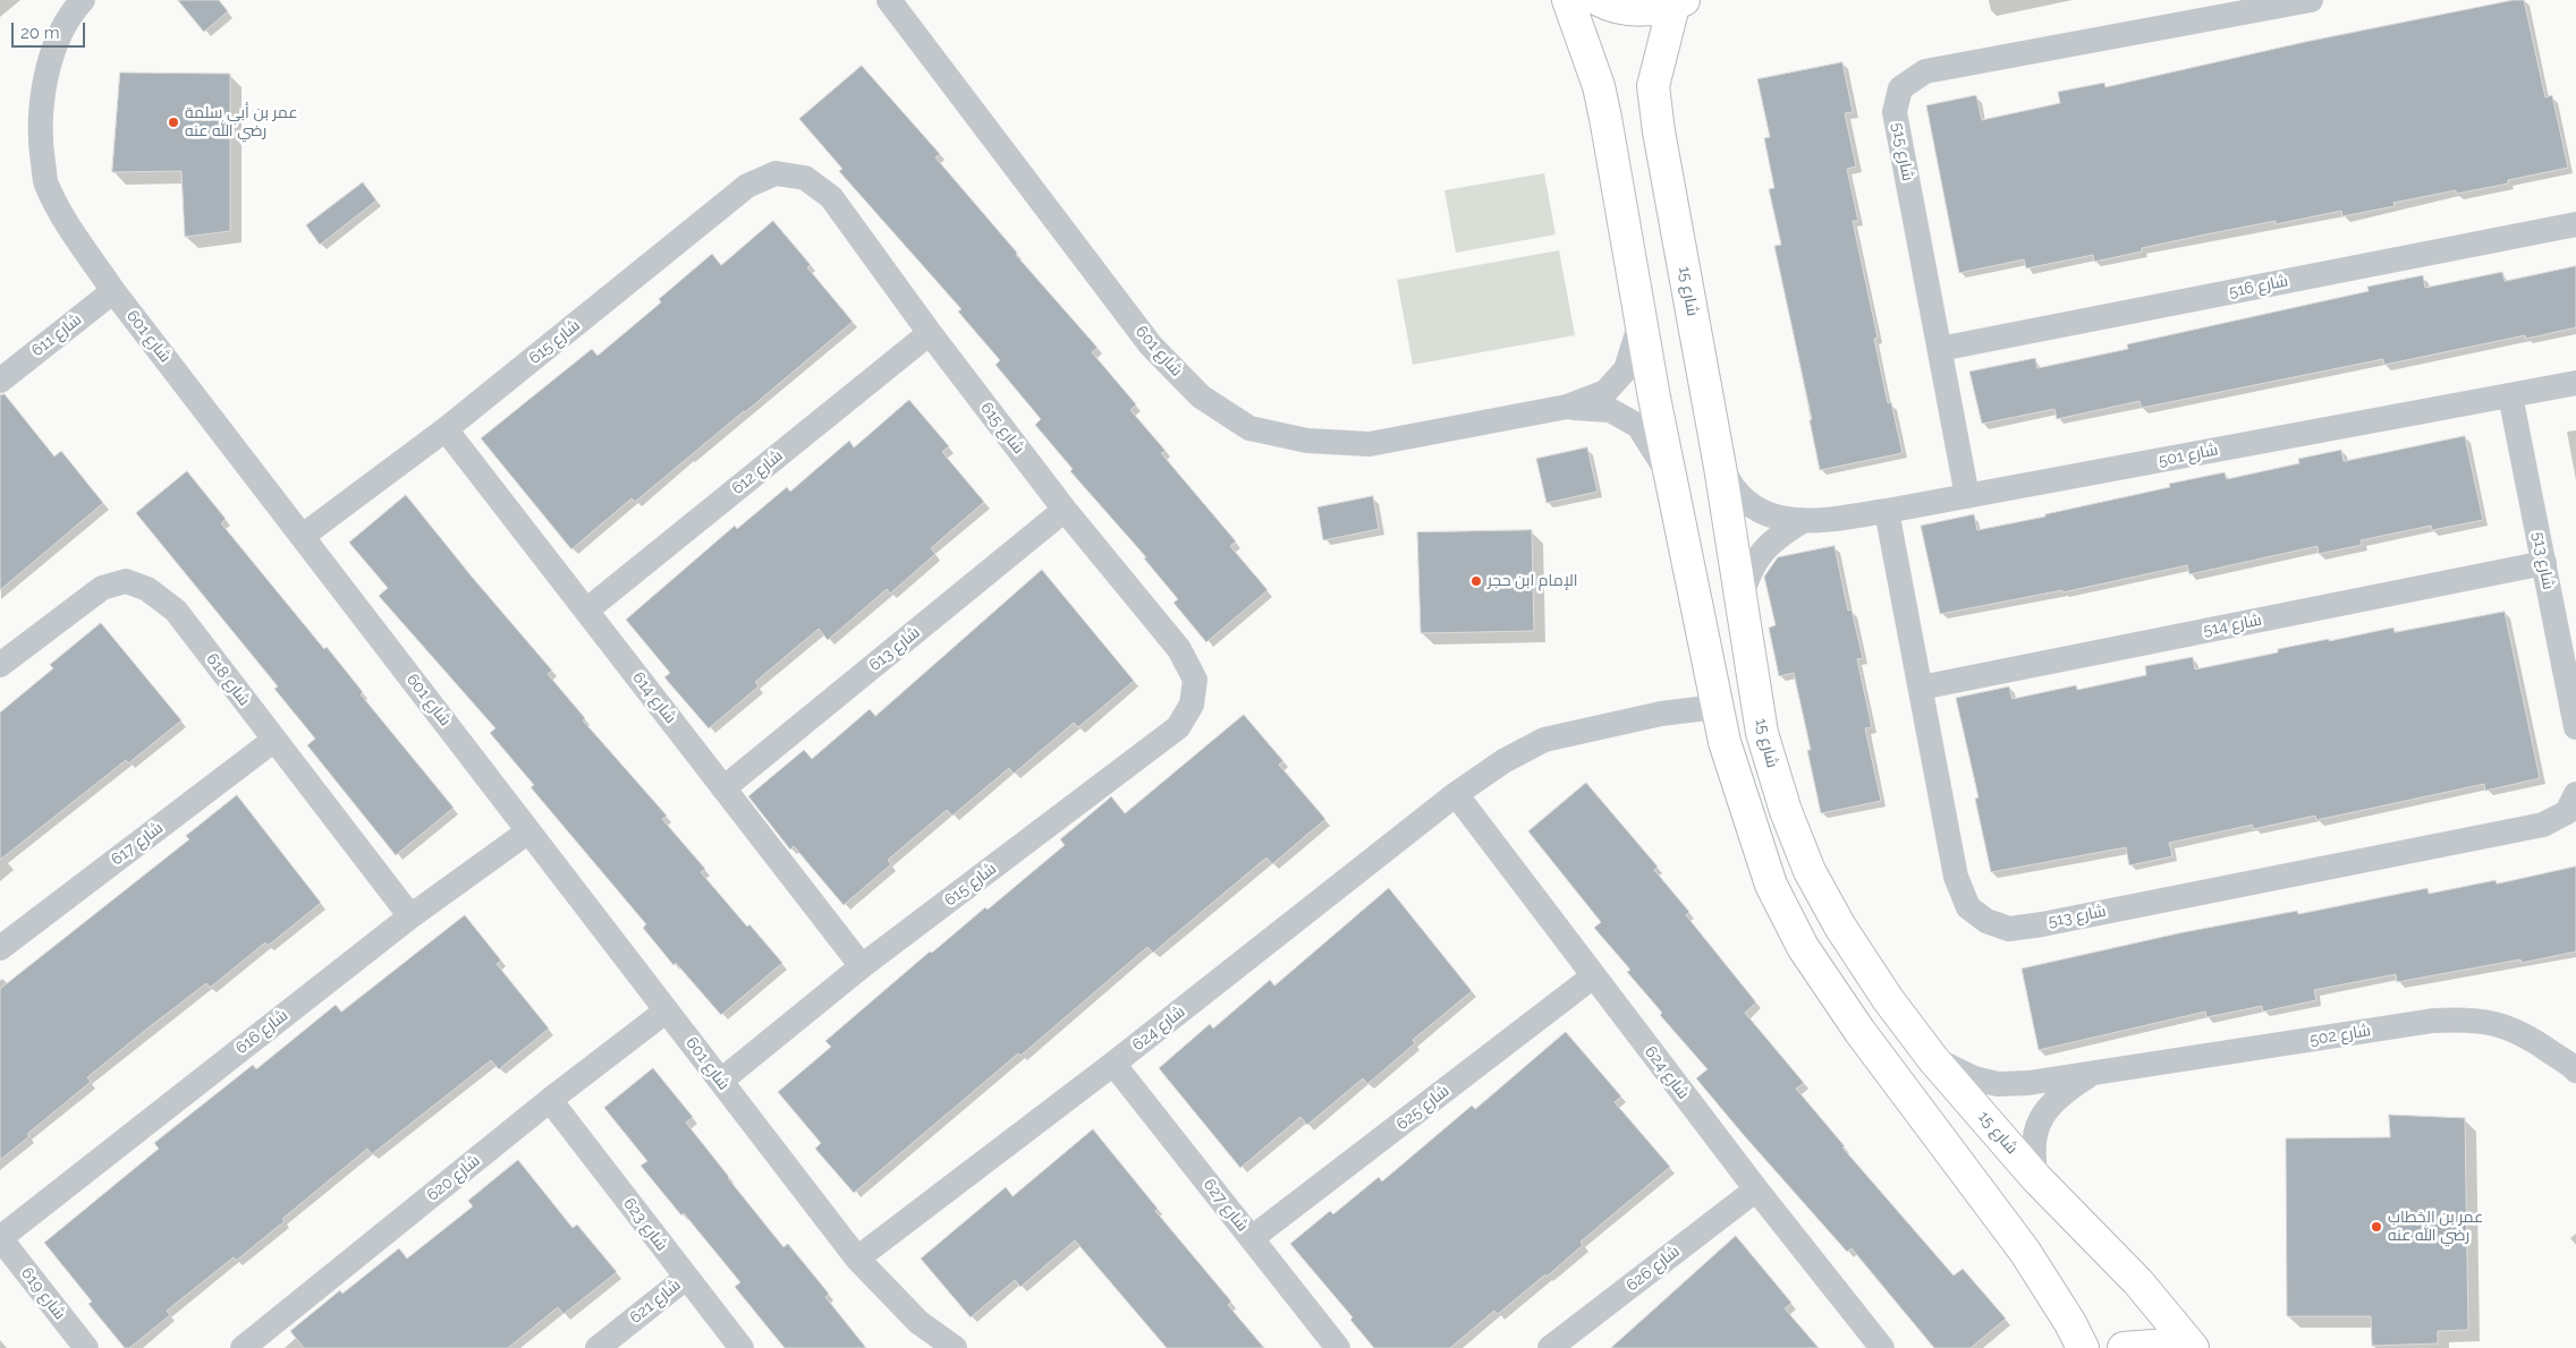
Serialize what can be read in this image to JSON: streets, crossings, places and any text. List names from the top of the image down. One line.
{"streets":{"street":["شارع 515","شارع 516","شارع 15","شارع 611","شارع 601","شارع 615","شارع 501","شارع 612","شارع 513","شارع 514","شارع 613","شارع 618","شارع 614","شارع 617","شارع 624","شارع 616","شارع 502","شارع 625","شارع 620","شارع 627","شارع 623","شارع 626","شارع 619","شارع 621"]},"crossings":[["شارع 515","شارع 516"],["شارع 515","شارع 501"],["شارع 15","شارع 501"],["شارع 15","شارع 502"],["شارع 611","شارع 601"],["شارع 601","شارع 615"],["شارع 601","شارع 624"],["شارع 601","شارع 616"],["شارع 601","شارع 620"],["شارع 615","شارع 612"],["شارع 615","شارع 613"],["شارع 615","شارع 614"],["شارع 501","شارع 513"],["شارع 612","شارع 614"],["شارع 513","شارع 514"],["شارع 613","شارع 614"],["شارع 618","شارع 617"],["شارع 618","شارع 616"],["شارع 624","شارع 625"],["شارع 624","شارع 627"],["شارع 624","شارع 626"],["شارع 616","شارع 619"],["شارع 625","شارع 627"],["شارع 620","شارع 623"],["شارع 623","شارع 621"]],"places":["عمر بن أبي سلمة رضي الله عنه","الإمام ابن حجر","عمر بن الخطاب رضي الله عنه"],"scale_bar":"20 m"}
